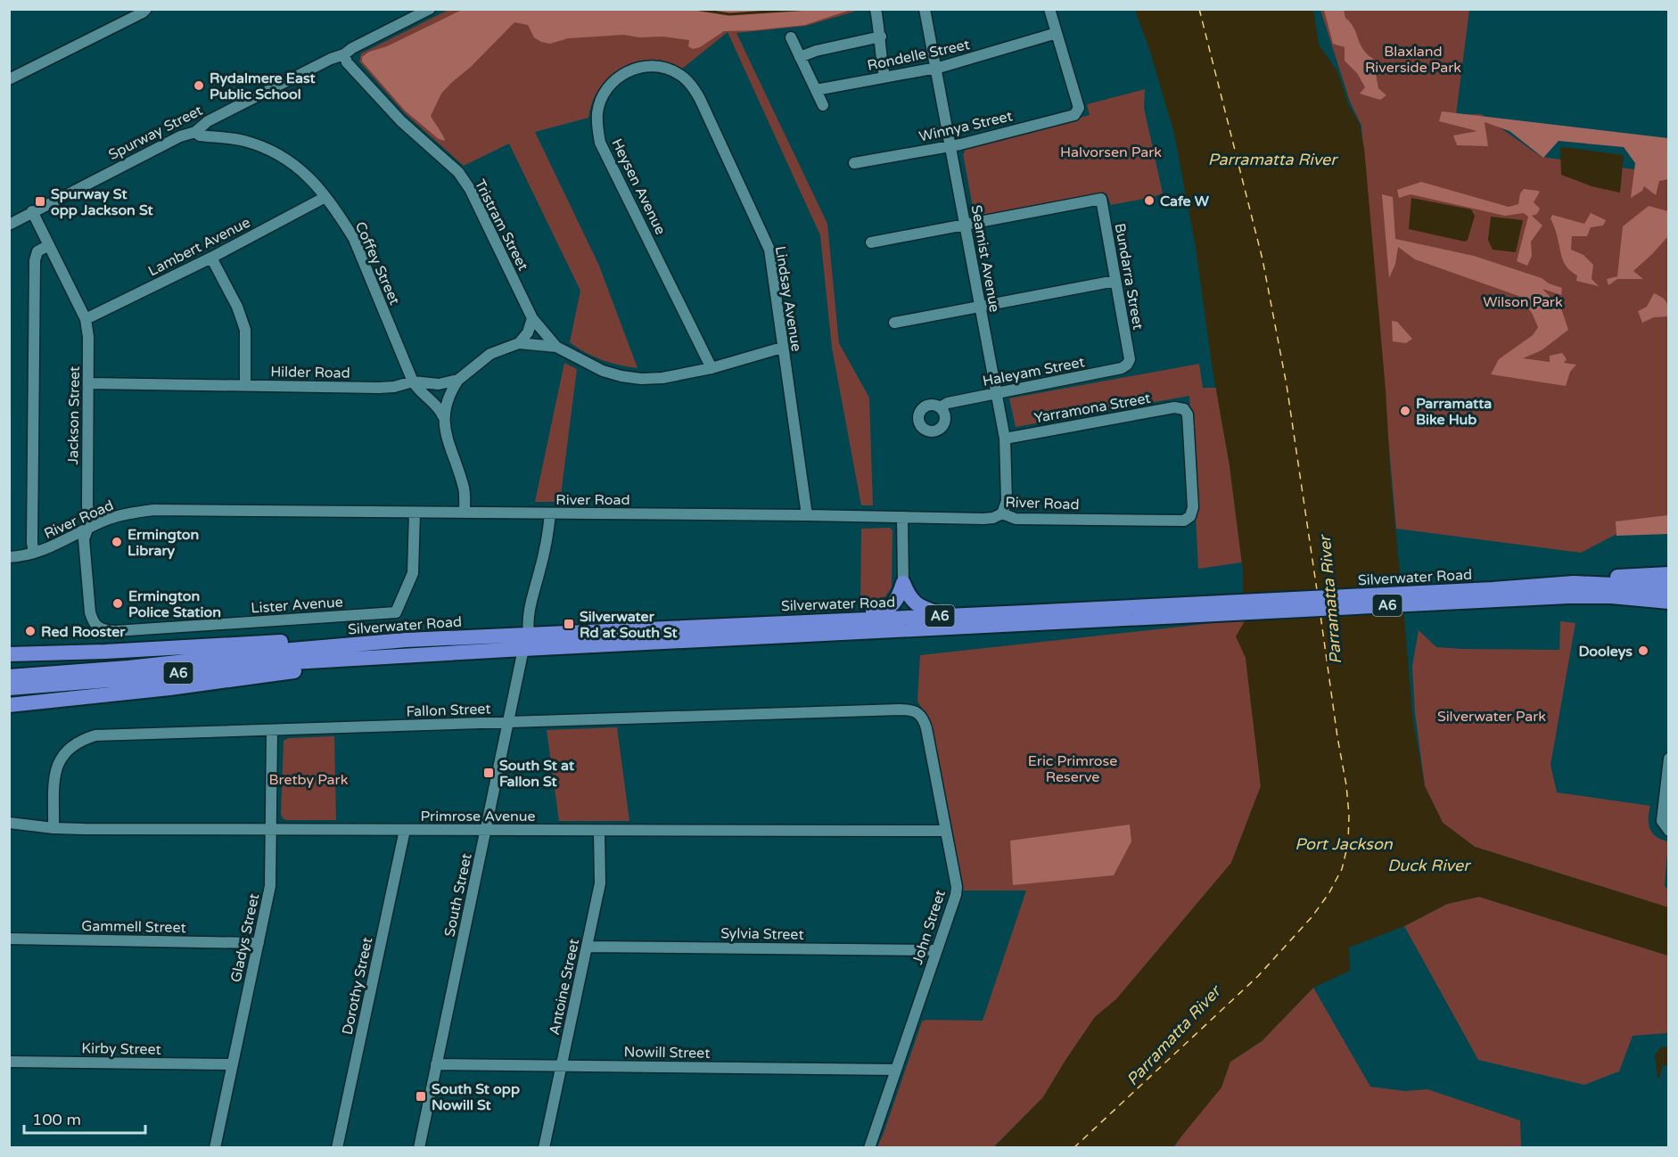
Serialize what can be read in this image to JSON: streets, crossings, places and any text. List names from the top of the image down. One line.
{"streets":{"highway":["Silverwater Road","A6"],"street":["Rondelle Street","Winnya Street","Spurway Street","Heysen Avenue","Tristram Street","Lambert Avenue","Seamist Avenue","Coffey Street","Bundarra Street","Lindsay Avenue","Haleyam Street","Hilder Road","Yarramona Street","Jackson Street","River Road","Lister Avenue","Fallon Street","Primrose Avenue","South Street","Gammell Street","John Street","Sylvia Street","Gladys Street","Dorothy Street","Antoine Street","Kirby Street","Nowill Street"]},"crossings":[["Rondelle Street","Winnya Street"],["Rondelle Street","Seamist Avenue"],["Winnya Street","Seamist Avenue"],["Spurway Street","Tristram Street"],["Spurway Street","Coffey Street"],["Spurway Street","Jackson Street"],["Heysen Avenue","Lindsay Avenue"],["Lambert Avenue","Coffey Street"],["Lambert Avenue","Jackson Street"],["Seamist Avenue","Bundarra Street"],["Seamist Avenue","Haleyam Street"],["Seamist Avenue","Yarramona Street"],["Seamist Avenue","River Road"],["Coffey Street","Hilder Road"],["Bundarra Street","Haleyam Street"],["Lindsay Avenue","River Road"],["Hilder Road","Jackson Street"],["Yarramona Street","River Road"],["Jackson Street","River Road"],["Jackson Street","Lister Avenue"],["River Road","Lister Avenue"],["Silverwater Road","South Street"],["Fallon Street","Primrose Avenue"],["Fallon Street","South Street"],["Fallon Street","John Street"],["Fallon Street","Gladys Street"],["Primrose Avenue","South Street"],["Primrose Avenue","John Street"],["Primrose Avenue","Gladys Street"],["Primrose Avenue","Dorothy Street"],["Primrose Avenue","Antoine Street"],["South Street","Nowill Street"],["Gammell Street","Gladys Street"],["John Street","Sylvia Street"],["John Street","Nowill Street"],["Sylvia Street","Antoine Street"],["Gladys Street","Kirby Street"],["Antoine Street","Nowill Street"]],"water":["Parramatta River","Port Jackson","Duck River"],"parks":["Blaxland Riverside Park","Halvorsen Park","Wilson Park","Silverwater Park","Eric Primrose Reserve","Bretby Park"],"places":{"other":["Rydalmere East Public School","Cafe W","Parramatta Bike Hub","Ermington Library","Ermington Police Station","Red Rooster","Dooleys"],"transit":["Spurway St opp Jackson St","Silverwater Rd at South St","South St at Fallon St","South St opp Nowill St"]},"scale_bar":"100 m"}
